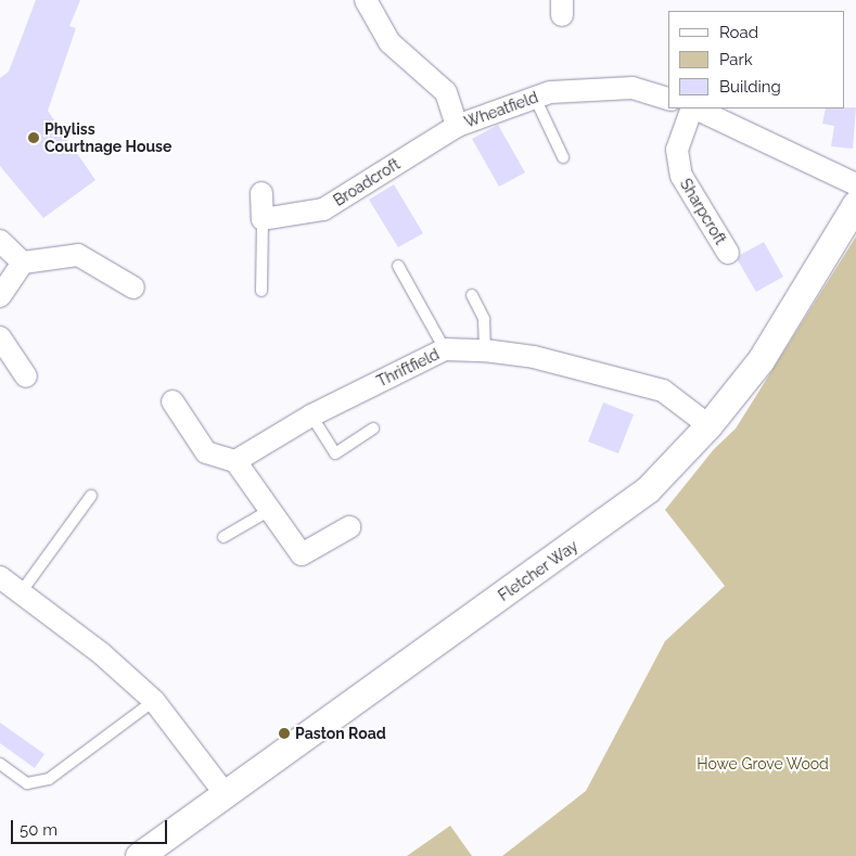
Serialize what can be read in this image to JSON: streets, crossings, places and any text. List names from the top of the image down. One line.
{"streets":{"street":["Wheatfield","Broadcroft","Sharpcroft","Thriftfield","Fletcher Way"]},"crossings":[["Wheatfield","Broadcroft"],["Thriftfield","Fletcher Way"]],"parks":["Howe Grove Wood"],"places":["Phyliss Courtnage House","Paston Road"],"legend":["Road","Park","Building"],"scale_bar":"50 m"}
